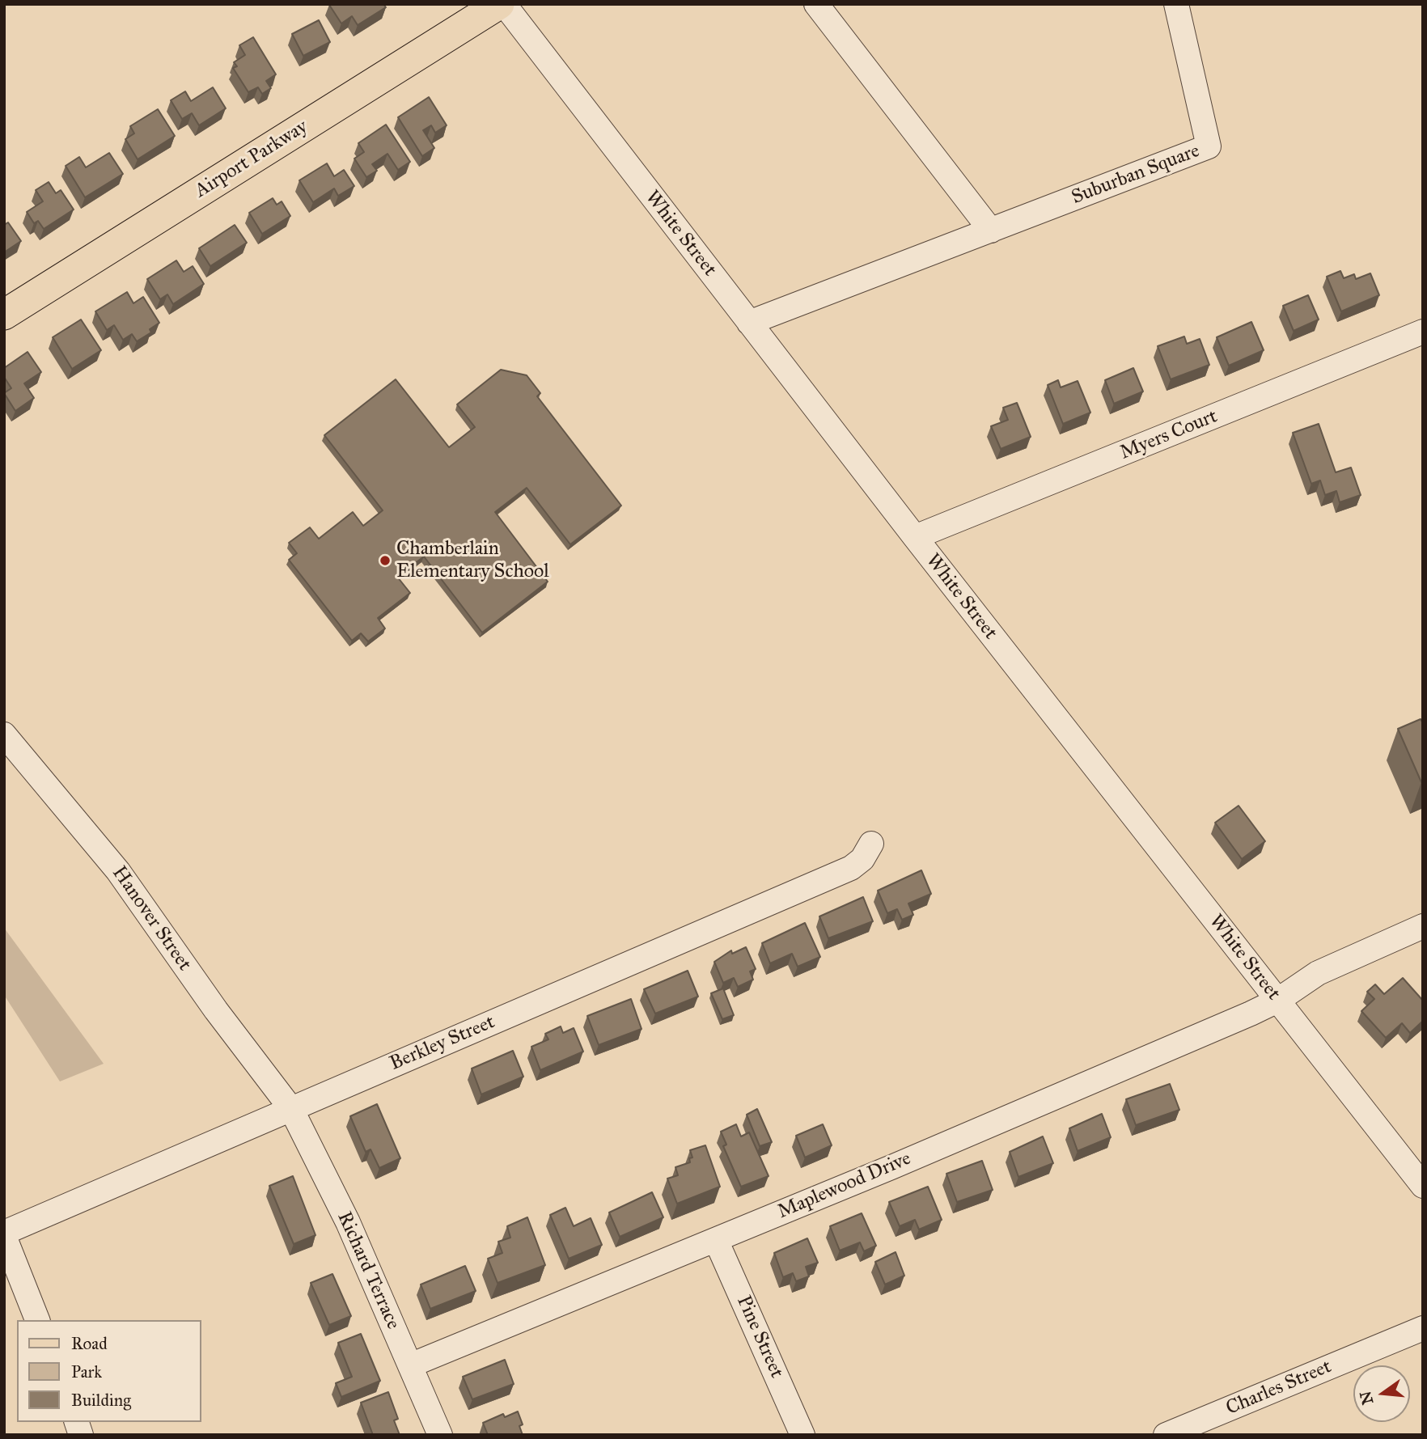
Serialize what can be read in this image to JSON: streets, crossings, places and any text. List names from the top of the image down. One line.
{"streets":{"main road":["Airport Parkway"],"street":["Suburban Square","White Street","Myers Court","Hanover Street","Berkley Street","Maplewood Drive","Richard Terrace","Pine Street","Charles Street"]},"crossings":[["Suburban Square","White Street"],["White Street","Myers Court"],["White Street","Maplewood Drive"],["Hanover Street","Berkley Street"],["Hanover Street","Richard Terrace"],["Berkley Street","Richard Terrace"],["Maplewood Drive","Richard Terrace"],["Maplewood Drive","Pine Street"]],"places":["Chamberlain Elementary School"],"legend":["Road","Park","Building"],"north":"left"}
